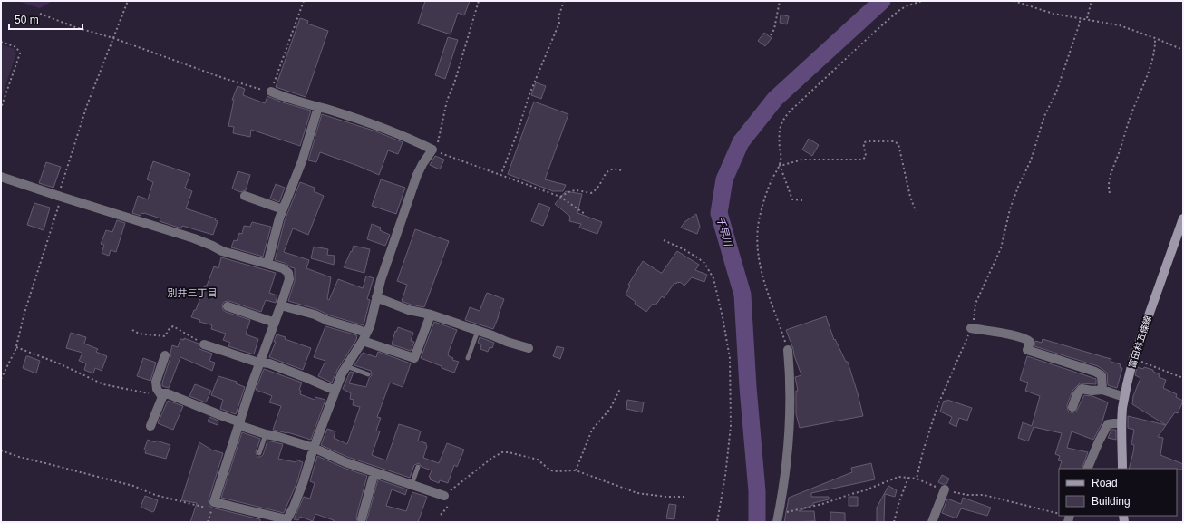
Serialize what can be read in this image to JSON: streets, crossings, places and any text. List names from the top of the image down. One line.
{"streets":{"main road":["富田林五條線"]},"districts":["別井三丁目"],"water":["千早川"],"legend":["Road","Building"],"scale_bar":"50 m"}
